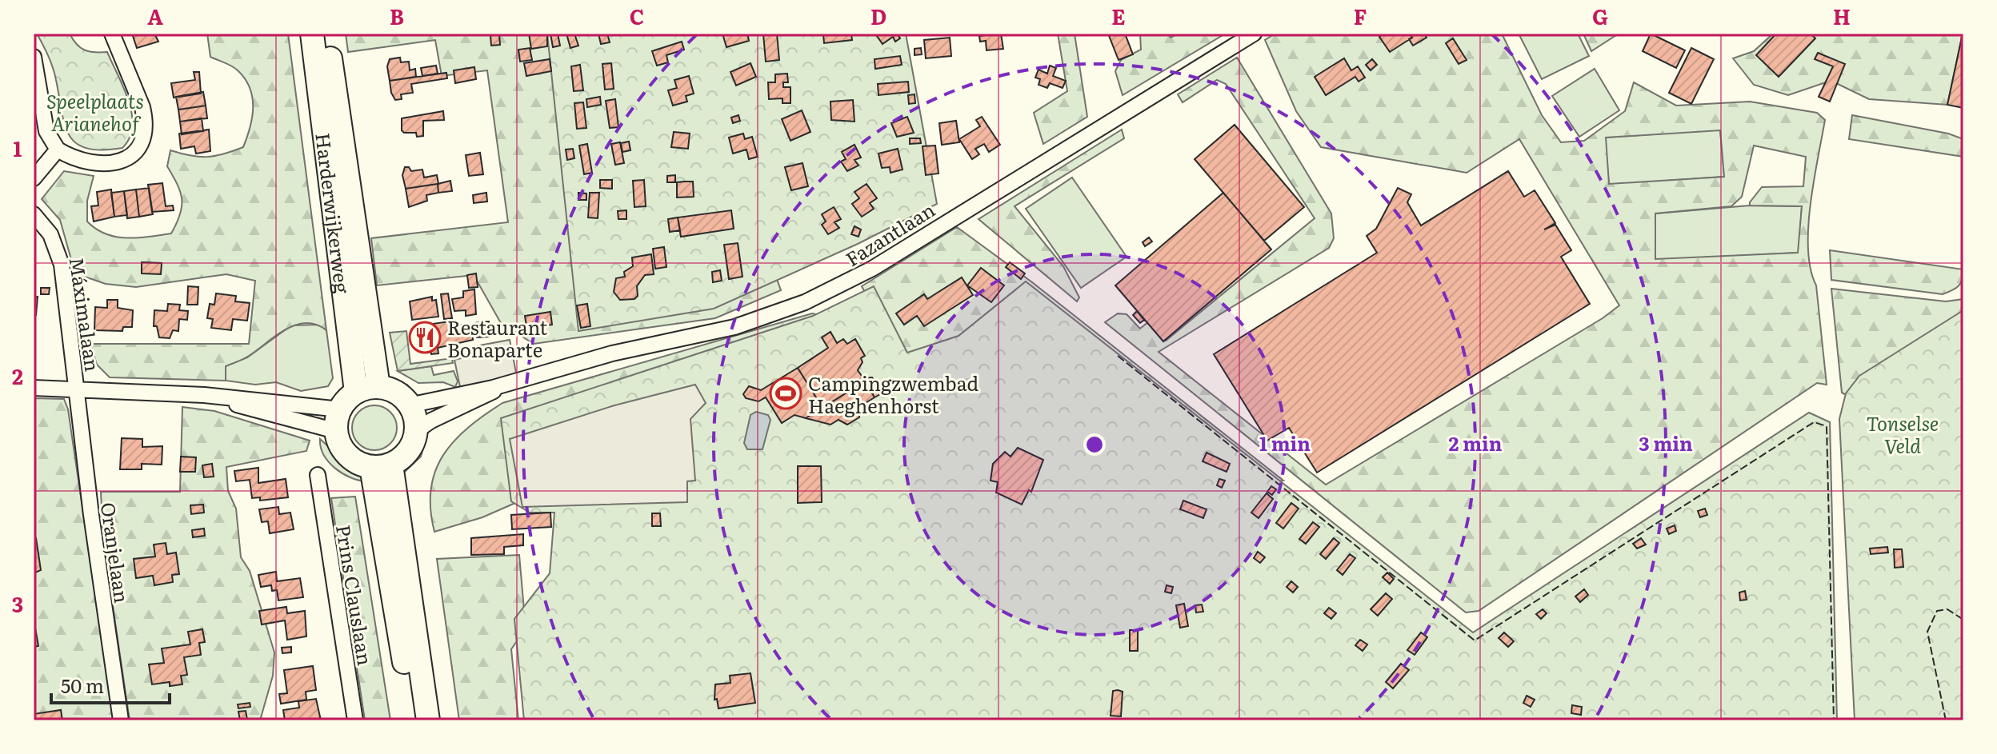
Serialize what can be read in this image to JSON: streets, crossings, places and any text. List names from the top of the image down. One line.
{"streets":{"main road":["Harderwijkerweg"],"street":["Fazantlaan","Máximalaan","Oranjelaan","Prins Clauslaan"]},"crossings":[["Harderwijkerweg","Fazantlaan"],["Máximalaan","Oranjelaan"]],"parks":["Speelplaats Arianehof","Tonselse Veld"],"places":{"restaurant":["Restaurant Bonaparte"],"sports":["Campingzwembad Haeghenhorst"]},"scale_bar":"50 m","grid":{"columns":["A","B","C","D","E","F","G","H"],"rows":["1","2","3"]},"rings":["1 min","2 min","3 min"]}
